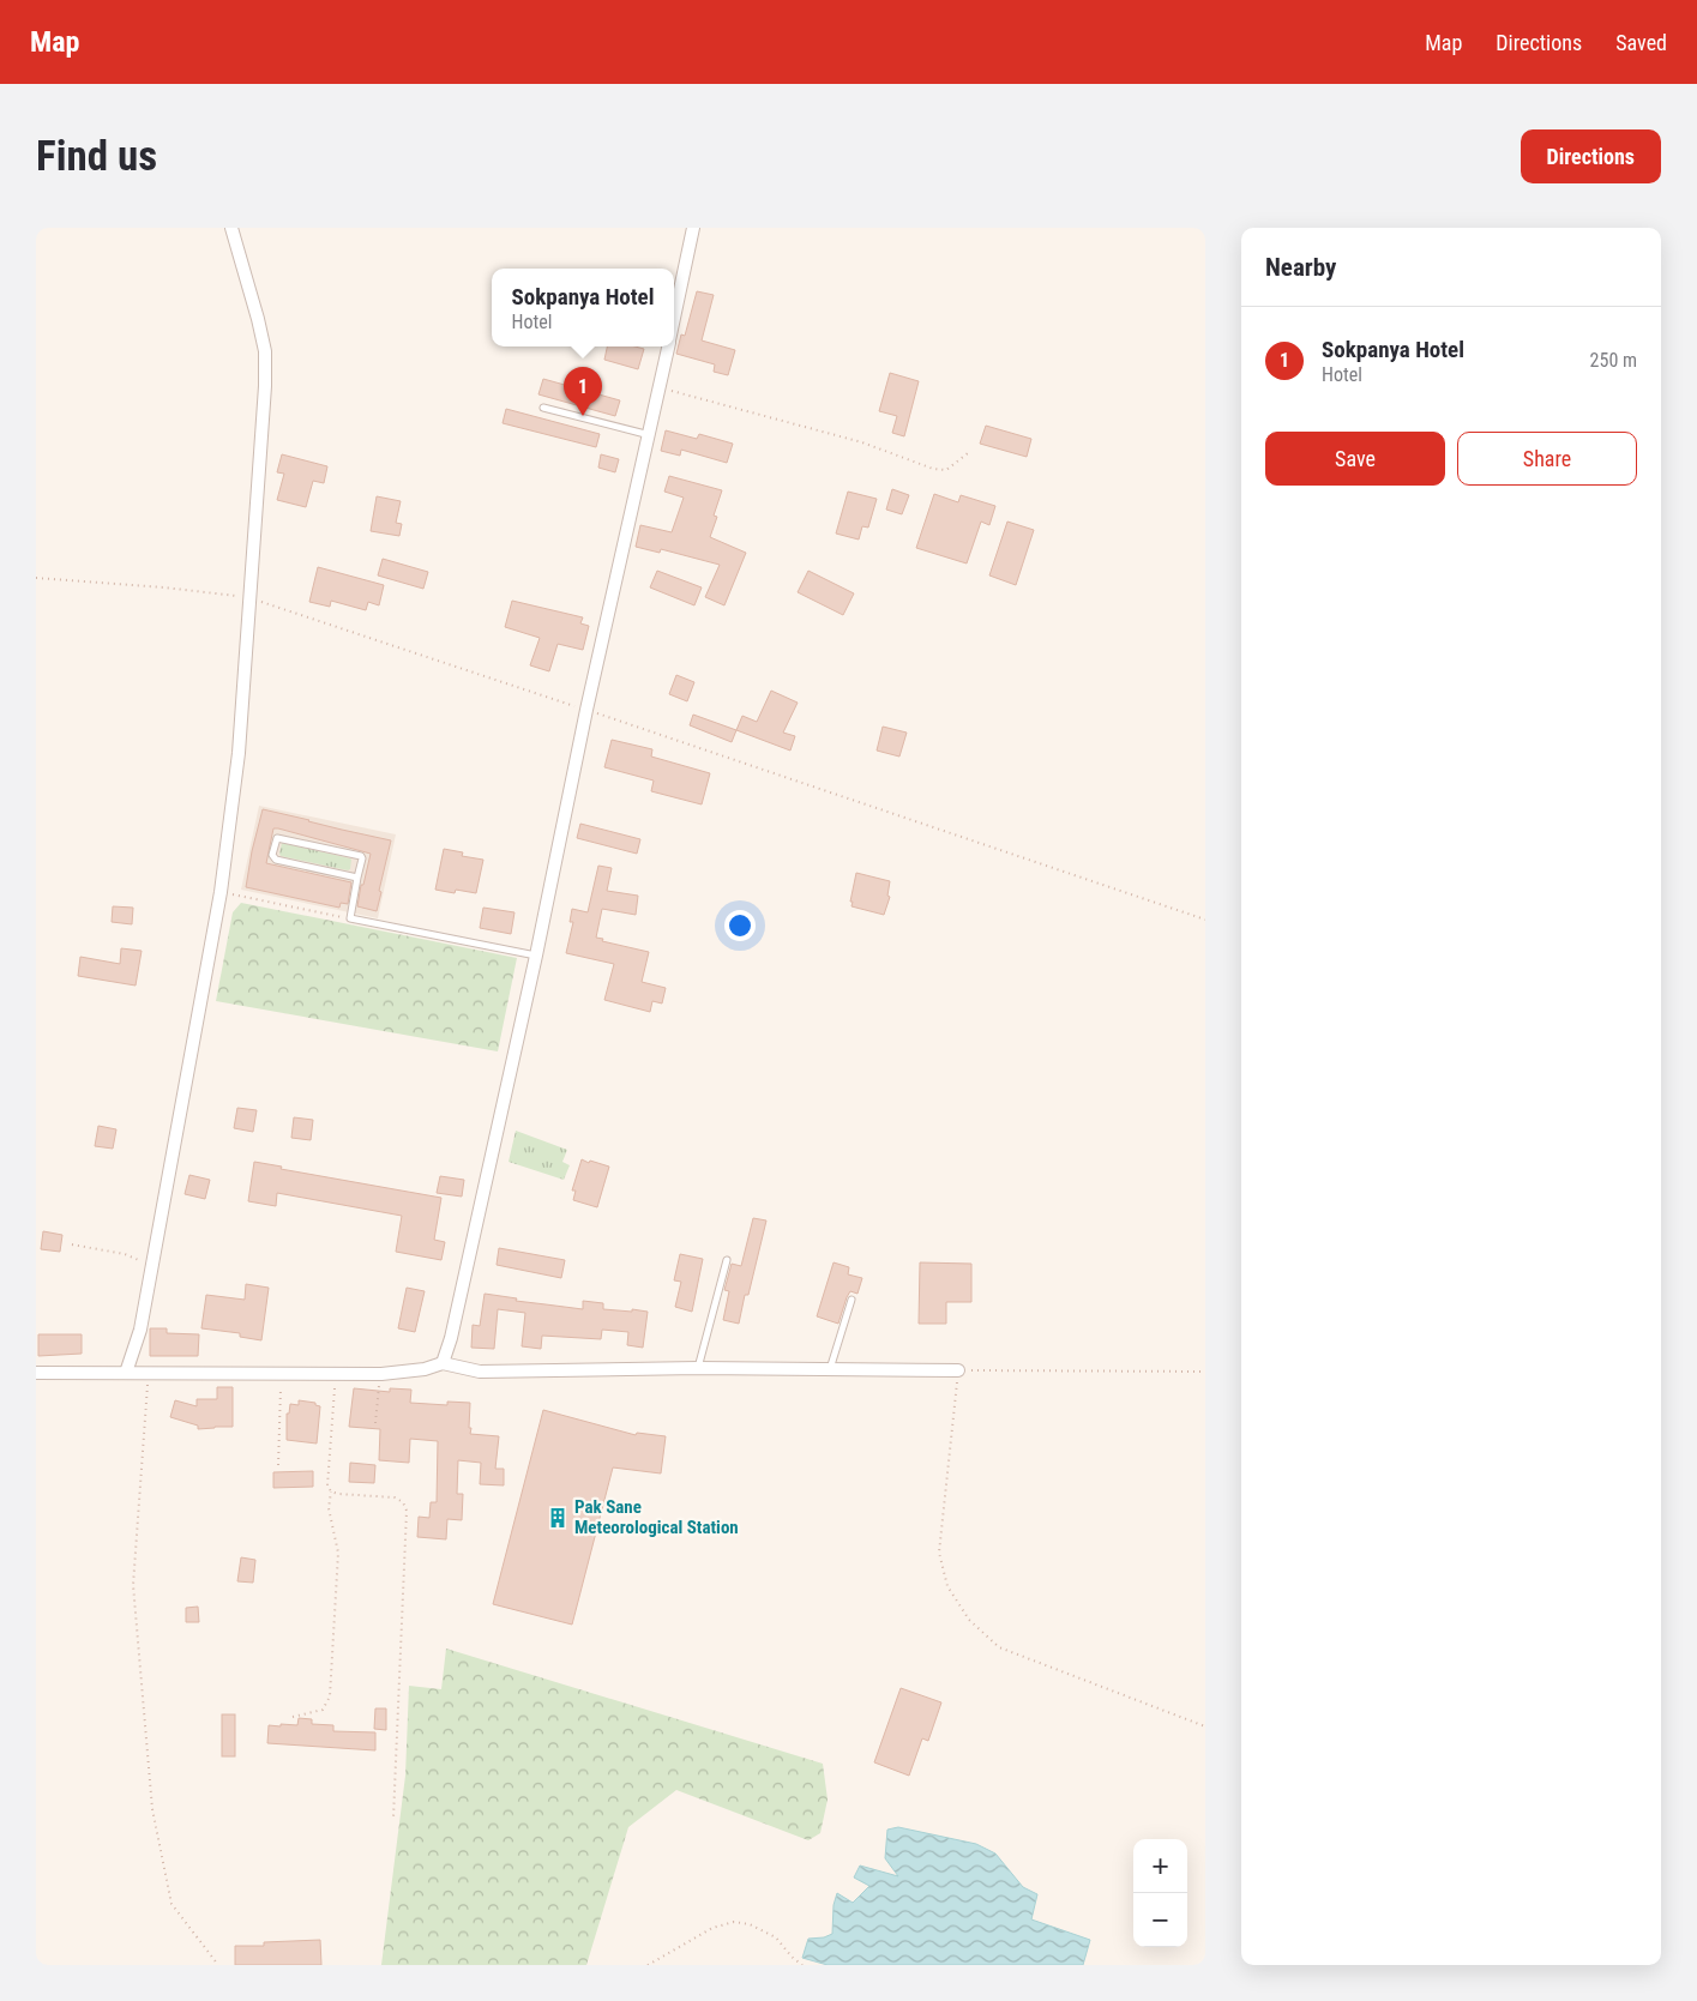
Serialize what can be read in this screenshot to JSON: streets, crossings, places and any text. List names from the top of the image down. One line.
{"places":{"building":["Pak Sane Meteorological Station"]},"page":{"header":"Map","nav":["Map","Directions","Saved"],"buttons":["Directions",["Save","Share"]],"title":"Find us","heading":"Nearby","popup":["Sokpanya Hotel","Hotel"],"list":[{"mark":"1","name":"Sokpanya Hotel","note":"Hotel","value":"250 m"}],"pins":"1","map_buttons":["+","−"]}}
